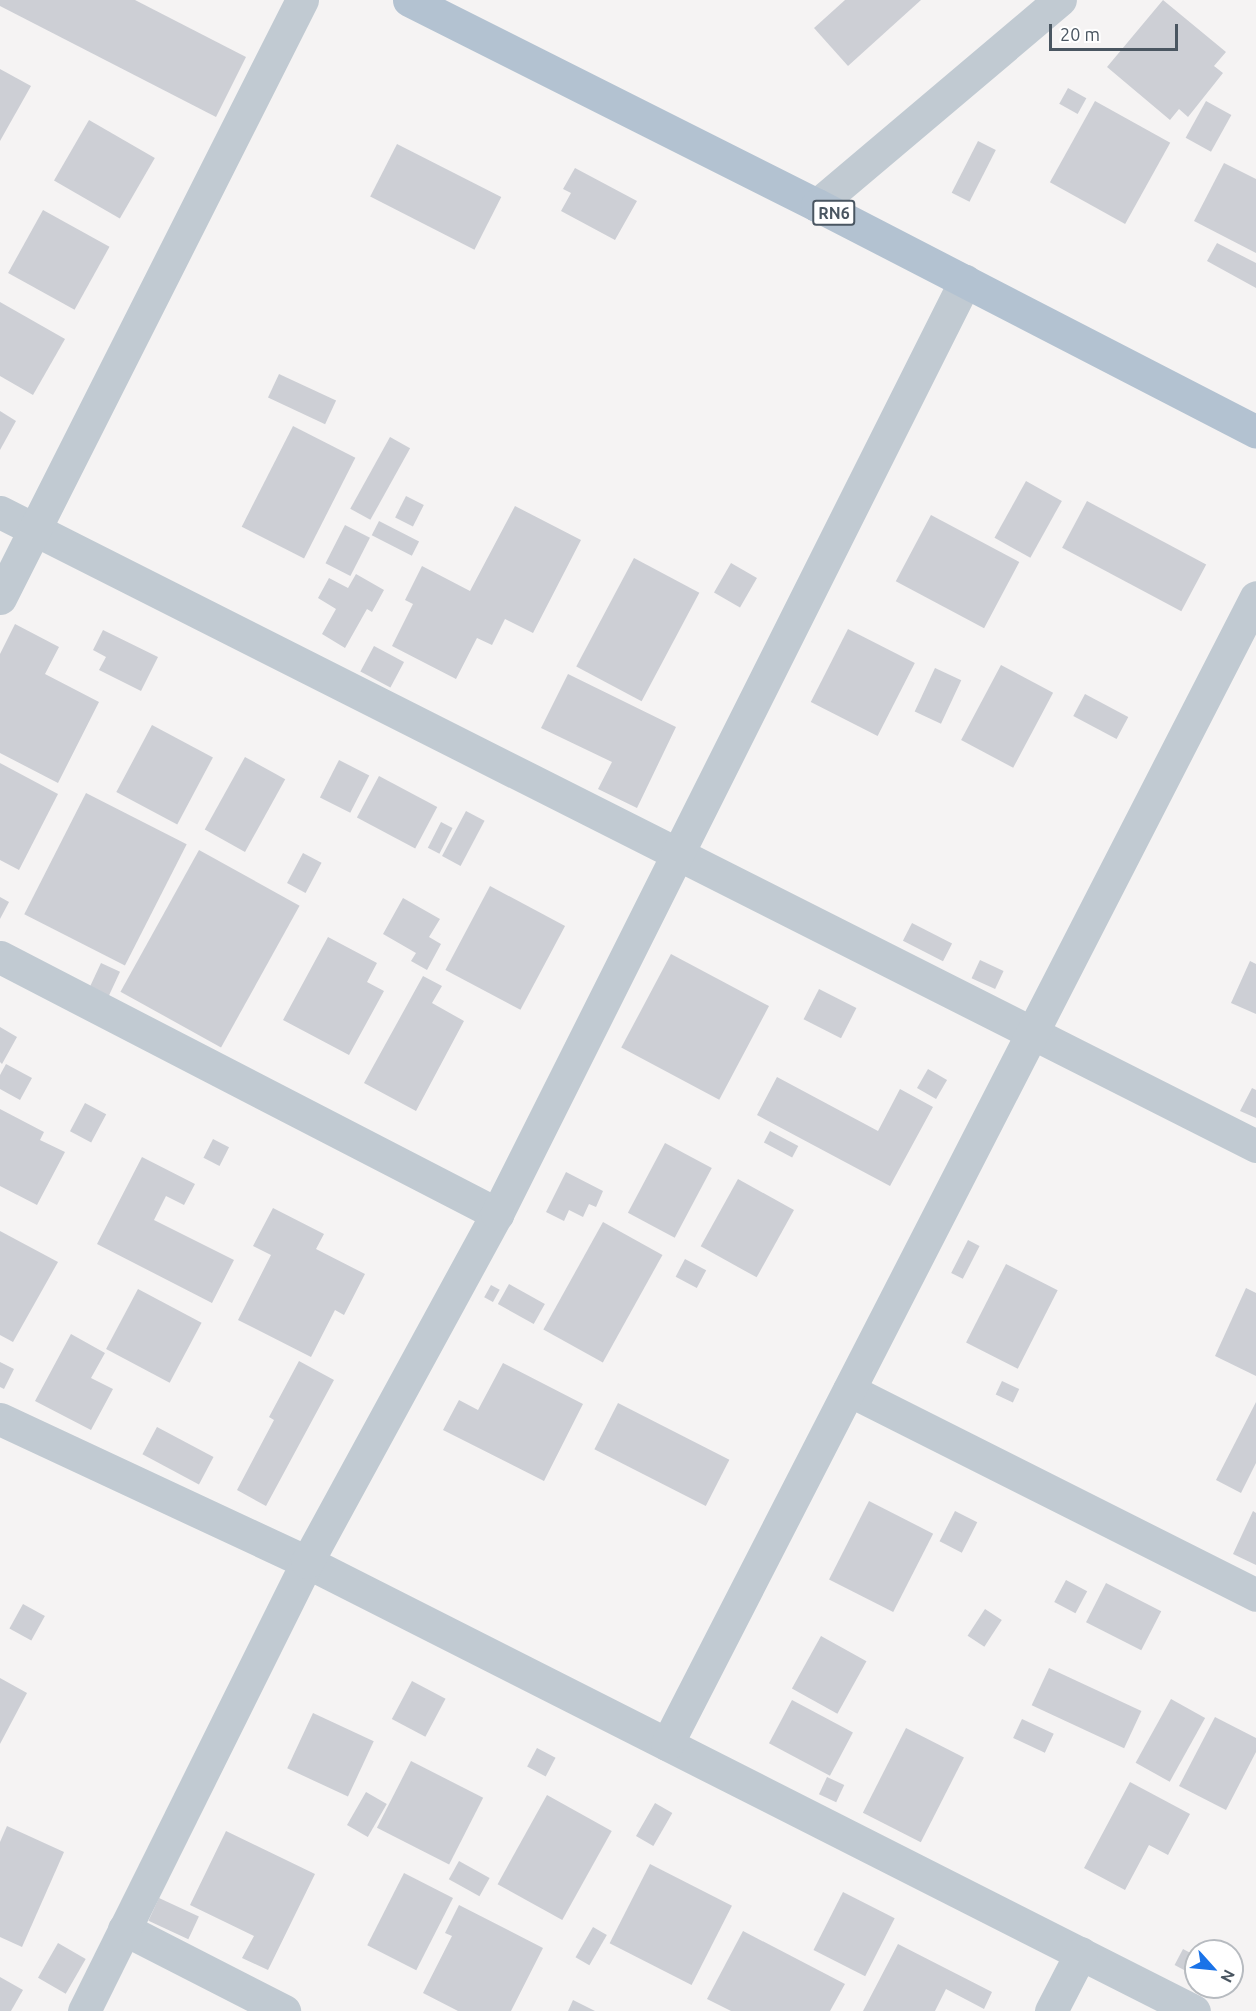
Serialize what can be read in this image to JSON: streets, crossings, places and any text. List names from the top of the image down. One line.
{"streets":{"main road":["RN6"]},"scale_bar":"20 m","north":"bottom right"}
